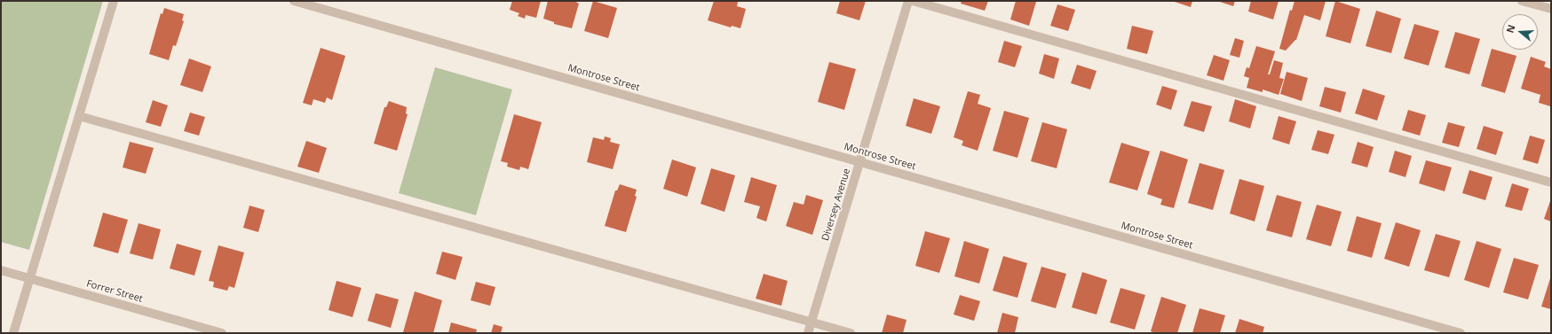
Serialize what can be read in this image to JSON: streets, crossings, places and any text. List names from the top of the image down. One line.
{"streets":{"street":["Montrose Street","Diversey Avenue","Forrer Street"]},"crossings":[["Montrose Street","Diversey Avenue"]],"north":"left"}
